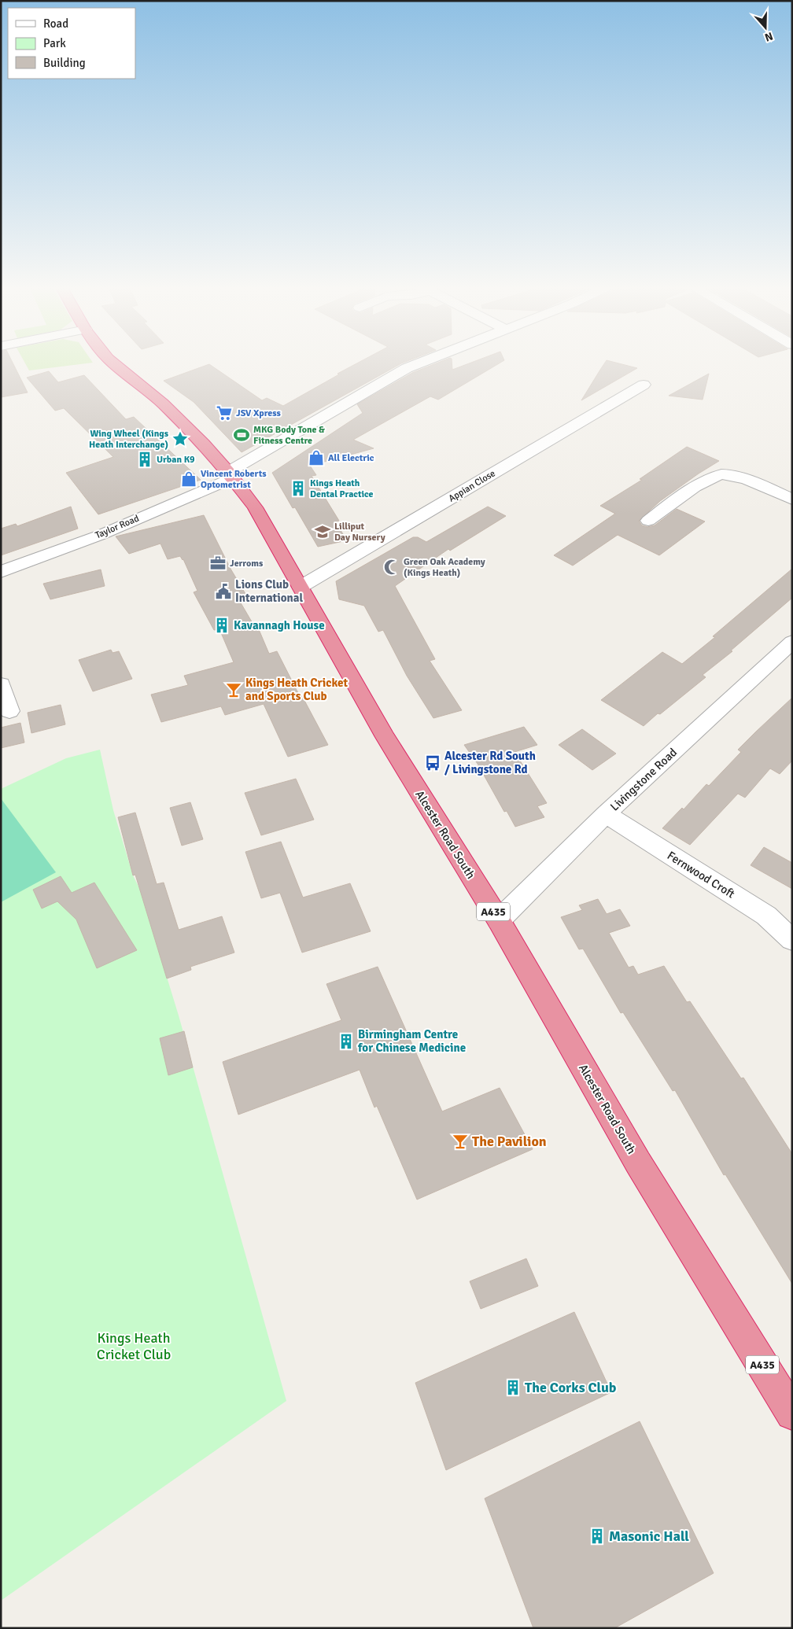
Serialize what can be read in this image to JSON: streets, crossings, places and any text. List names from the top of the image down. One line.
{"streets":{"highway":["Alcester Road South","A435"],"street":["Appian Close","Taylor Road","Livingstone Road","Fernwood Croft"]},"crossings":[["Appian Close","Alcester Road South"],["Taylor Road","Alcester Road South"],["Livingstone Road","Alcester Road South"],["Livingstone Road","Fernwood Croft"]],"parks":["Kings Heath Cricket Club"],"places":{"supermarket":["JSV Xpress"],"sports":["MKG Body Tone & Fitness Centre"],"place":["Wing Wheel (Kings Heath Interchange)"],"shop":["All Electric","Vincent Roberts Optometrist"],"building":["Urban K9","Kings Heath Dental Practice","Kavannagh House","Birmingham Centre for Chinese Medicine","The Corks Club","Masonic Hall"],"school or university":["Lilliput Day Nursery"],"office":["Jerroms"],"mosque":["Green Oak Academy (Kings Heath)"],"public building":["Lions Club International"],"bar":["Kings Heath Cricket and Sports Club","The Pavilion"],"bus stop":["Alcester Rd South / Livingstone Rd"]},"legend":["Road","Park","Building"],"north":"bottom"}
